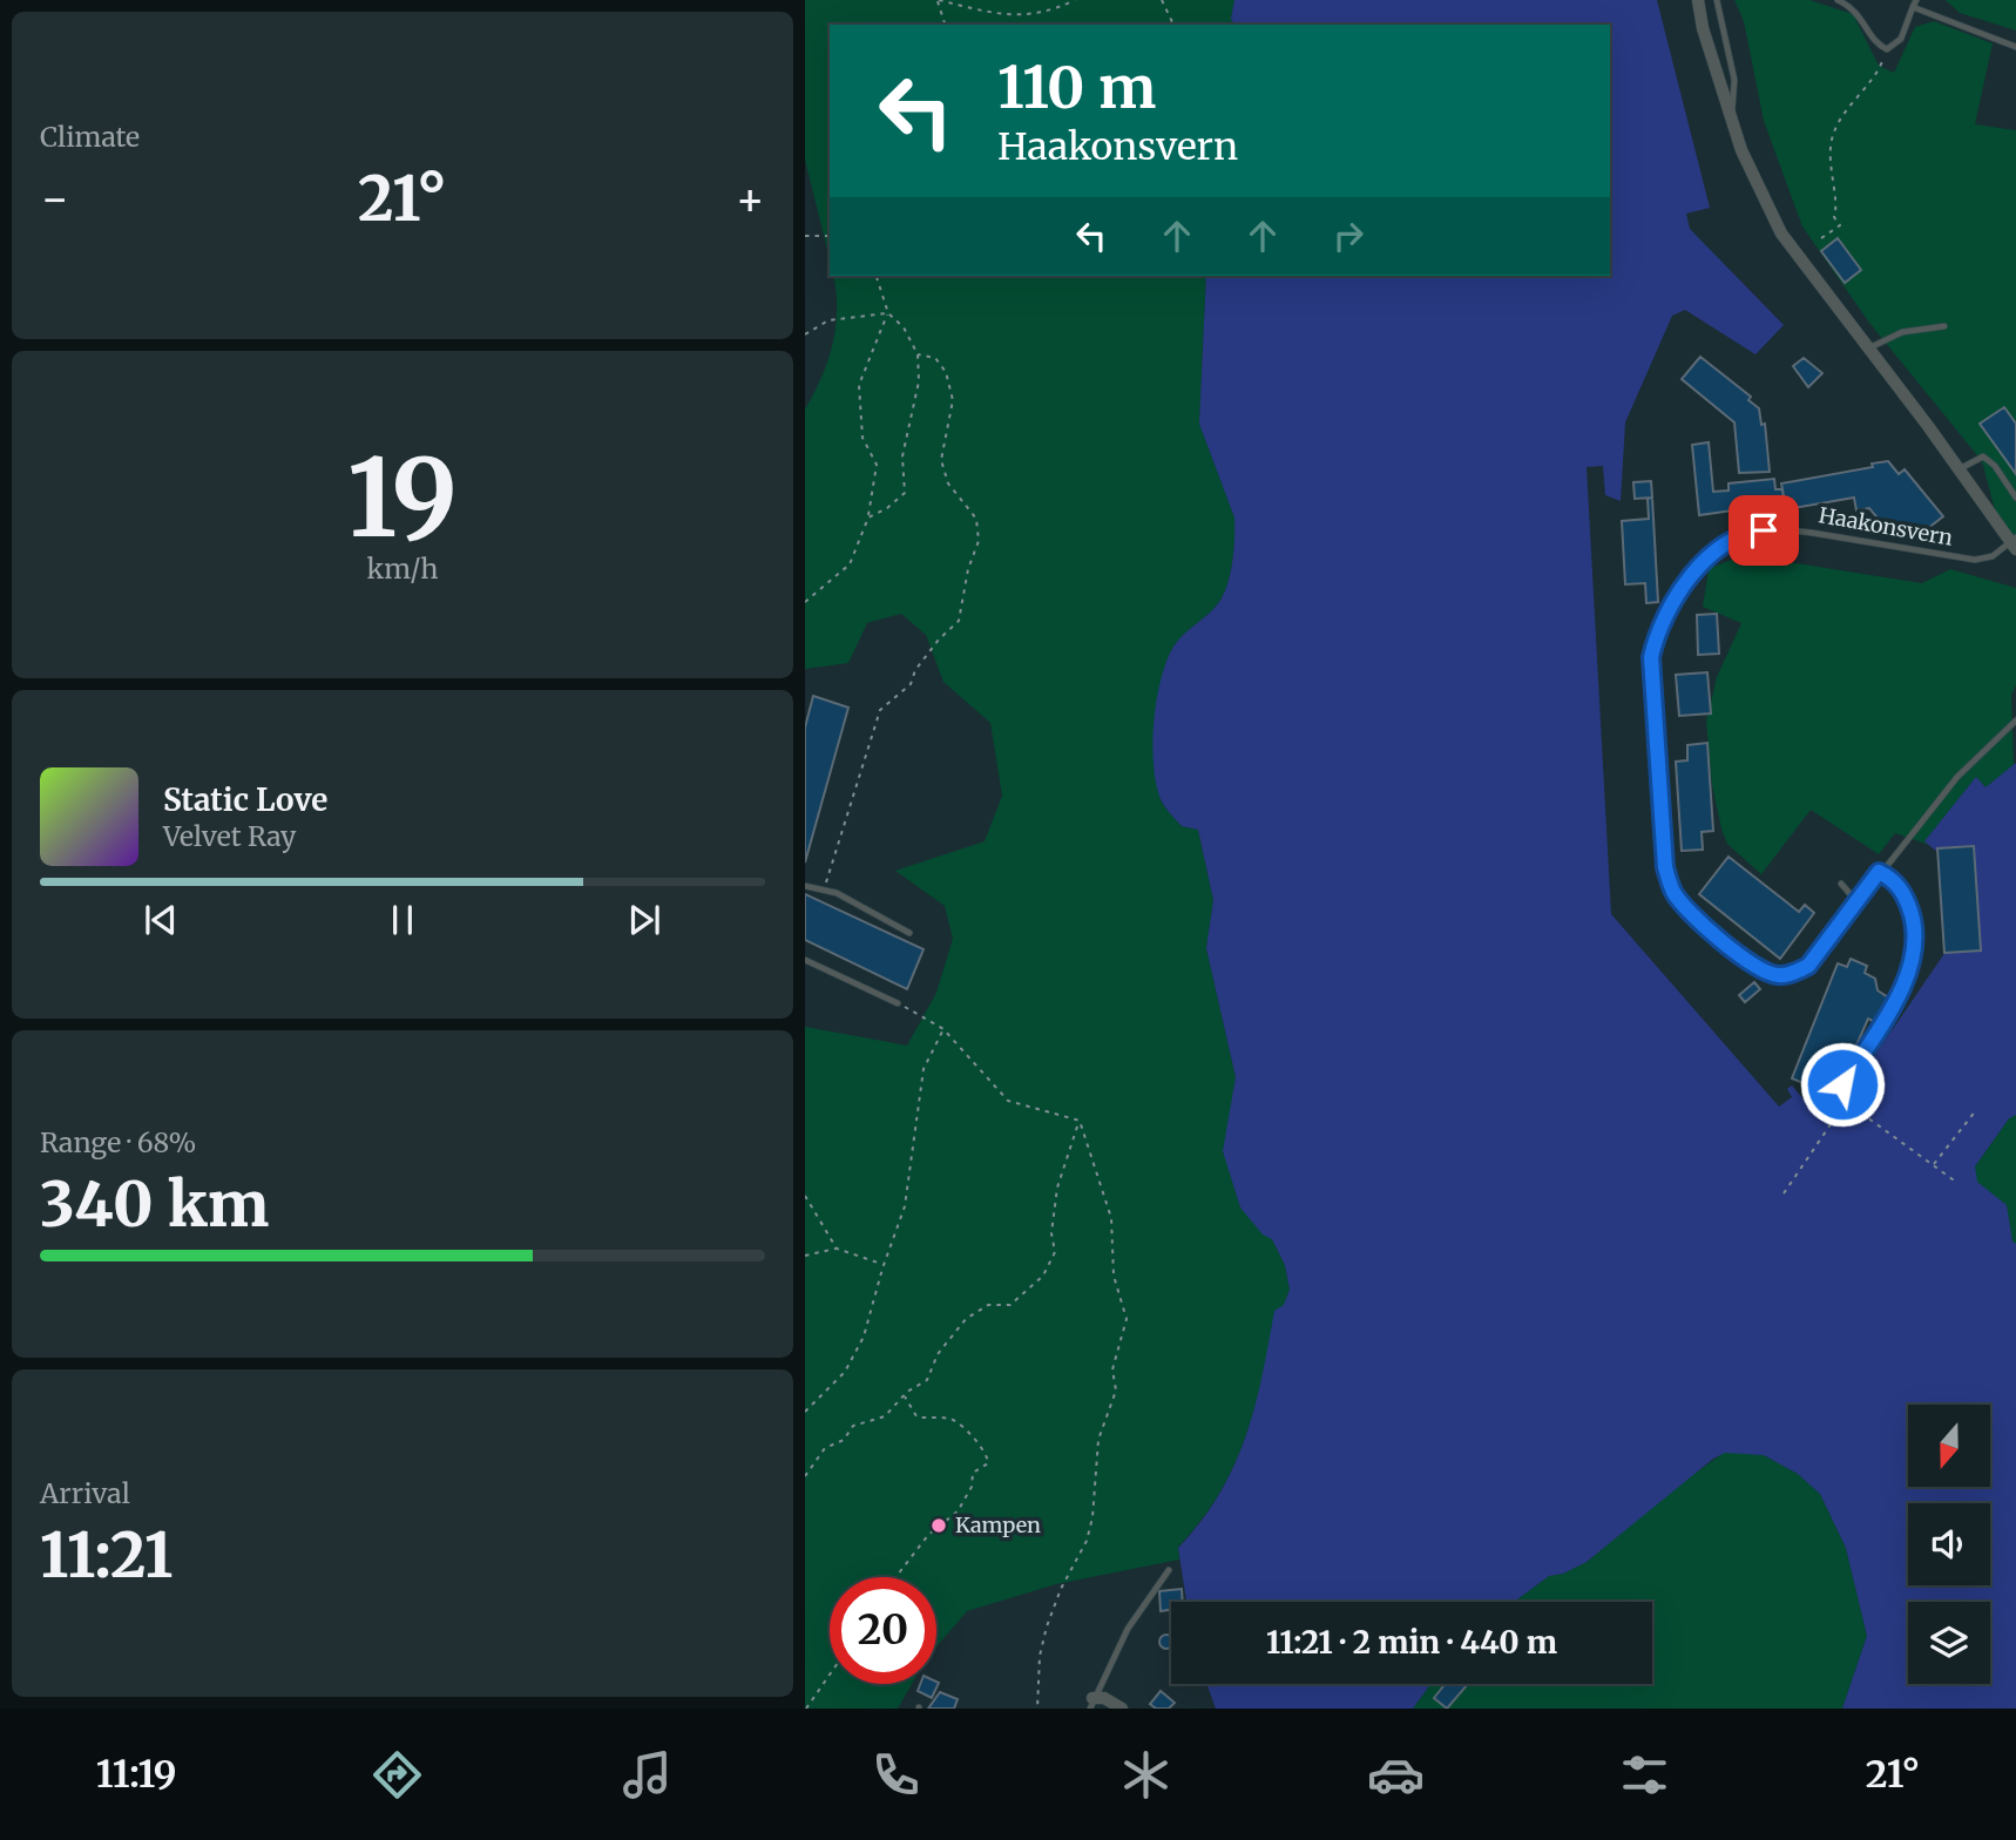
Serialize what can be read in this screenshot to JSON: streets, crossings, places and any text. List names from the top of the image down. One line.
{"streets":{"street":["Haakonsvern"]},"places":["Kampen"],"north":"bottom","page":{"tile":["Climate",["19","km/h"],["Range · 68%","340 km"],["Arrival","11:21"]],"turn":["110 m","Haakonsvern"],"heat":["−","21°","+"],"song":["Static Love","Velvet Ray"],"limit":"20","trip":"11:21 · 2 min · 440 m","tabs":["11:19","21°"]}}
